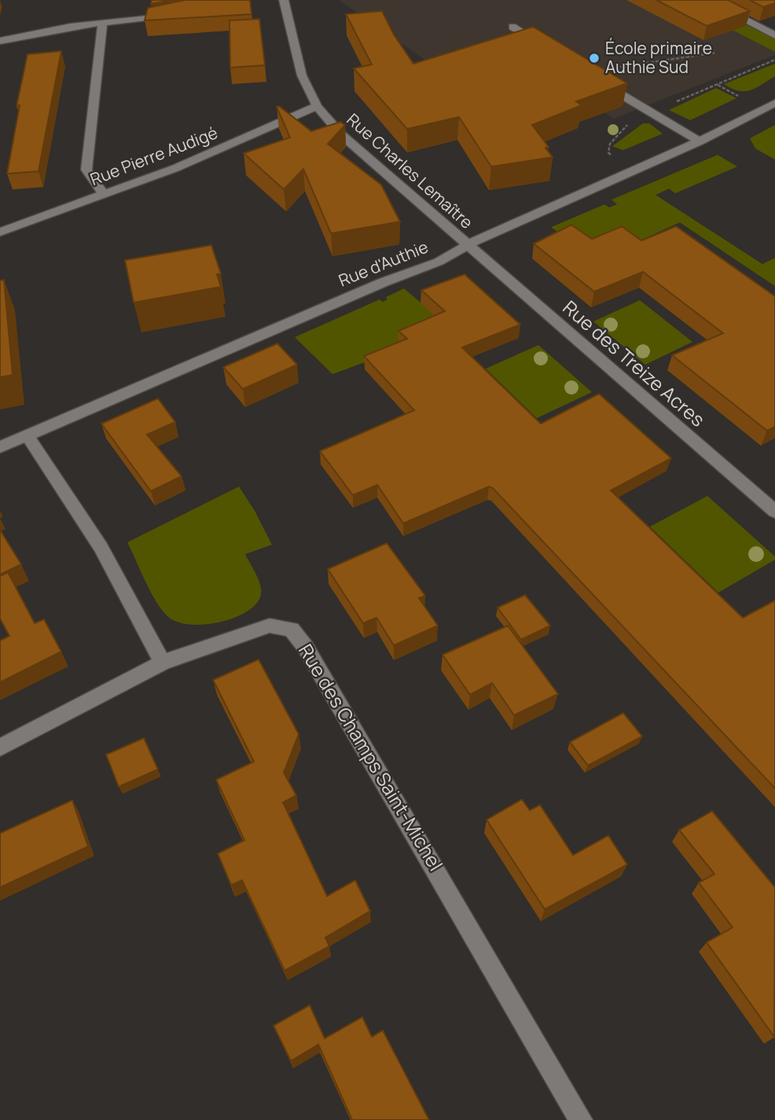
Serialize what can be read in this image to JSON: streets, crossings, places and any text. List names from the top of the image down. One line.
{"streets":{"street":["Rue Pierre Audigé","Rue Charles Lemaître","Rue d'Authie","Rue des Treize Acres","Rue des Champs Saint-Michel"]},"crossings":[["Rue Pierre Audigé","Rue Charles Lemaître"],["Rue Charles Lemaître","Rue d'Authie"],["Rue Charles Lemaître","Rue des Treize Acres"],["Rue d'Authie","Rue des Treize Acres"]],"places":["École primaire Authie Sud"]}
